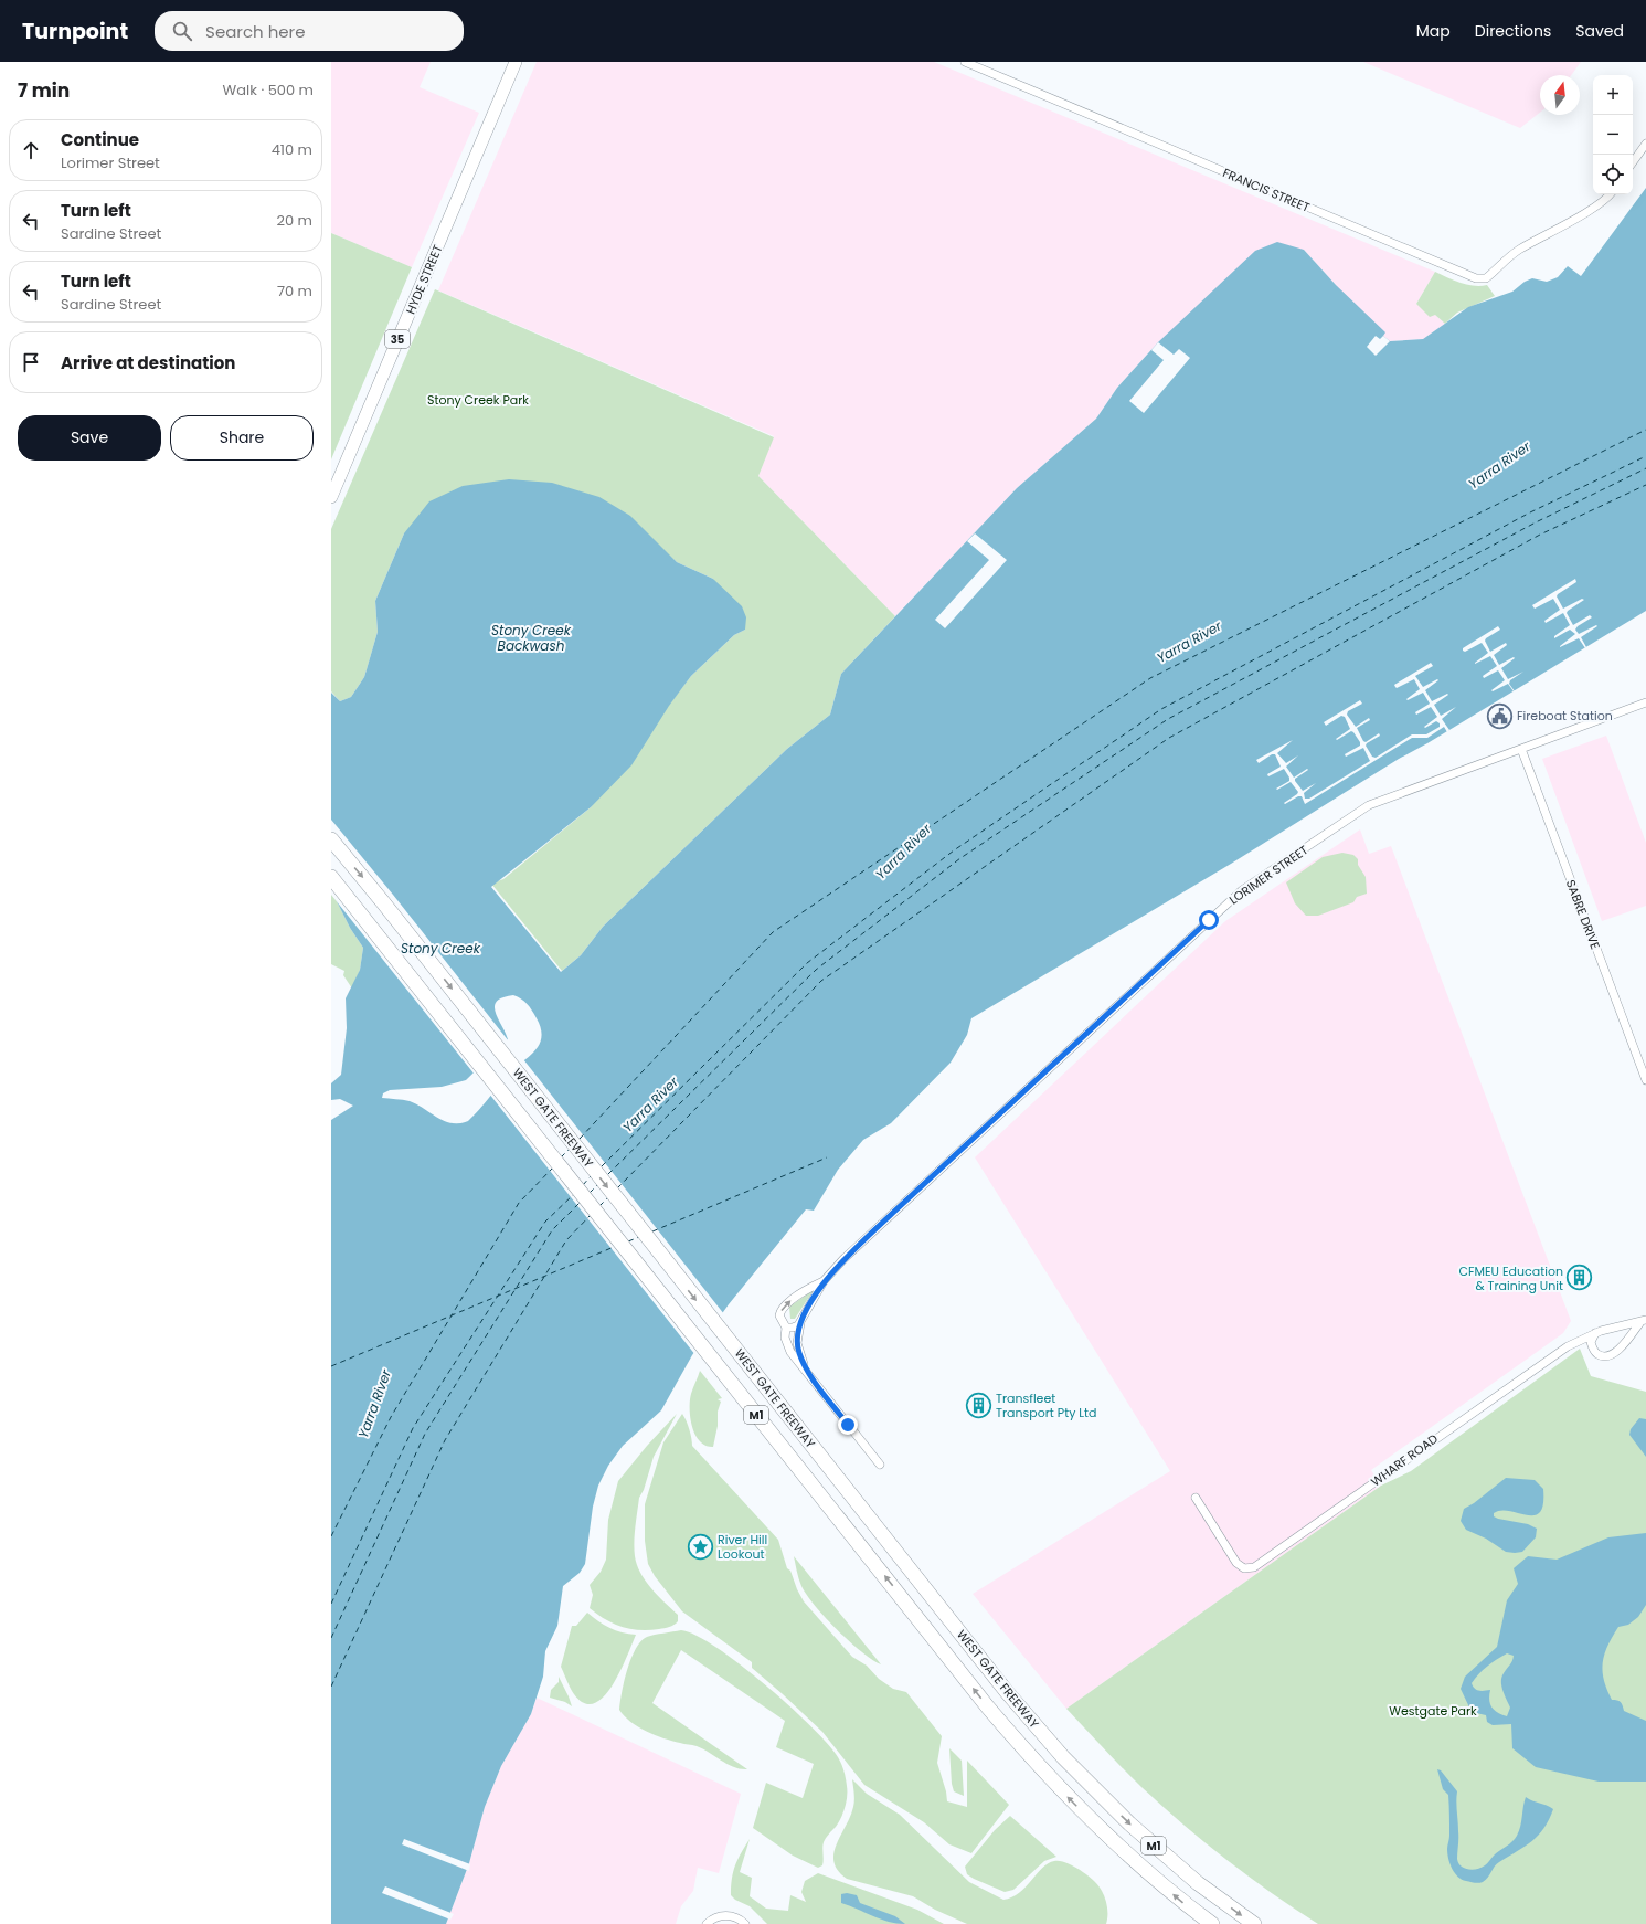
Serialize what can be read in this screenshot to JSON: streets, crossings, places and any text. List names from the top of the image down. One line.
{"streets":{"highway":["WEST GATE FREEWAY","M1"],"main road":["HYDE STREET","35"],"street":["FRANCIS STREET","LORIMER STREET","SABRE DRIVE","WHARF ROAD"]},"crossings":[["LORIMER STREET","SABRE DRIVE"]],"water":["Yarra River","Stony Creek Backwash","Stony Creek"],"parks":["Stony Creek Park","Westgate Park"],"places":{"public building":["Fireboat Station"],"building":["CFMEU Education & Training Unit","Transfleet Transport Pty Ltd"],"place":["River Hill Lookout"]},"north":"top","page":{"header":"Turnpoint","search":"Search here","nav":["Map","Directions","Saved"],"heading":["7 min","Walk · 500 m"],"map_buttons":["+","−"],"list":[["Continue","Lorimer Street","410 m"],["Turn left","Sardine Street","20 m"],["Turn left","Sardine Street","70 m"],"Arrive at destination"],"buttons":["Save","Share"]}}
